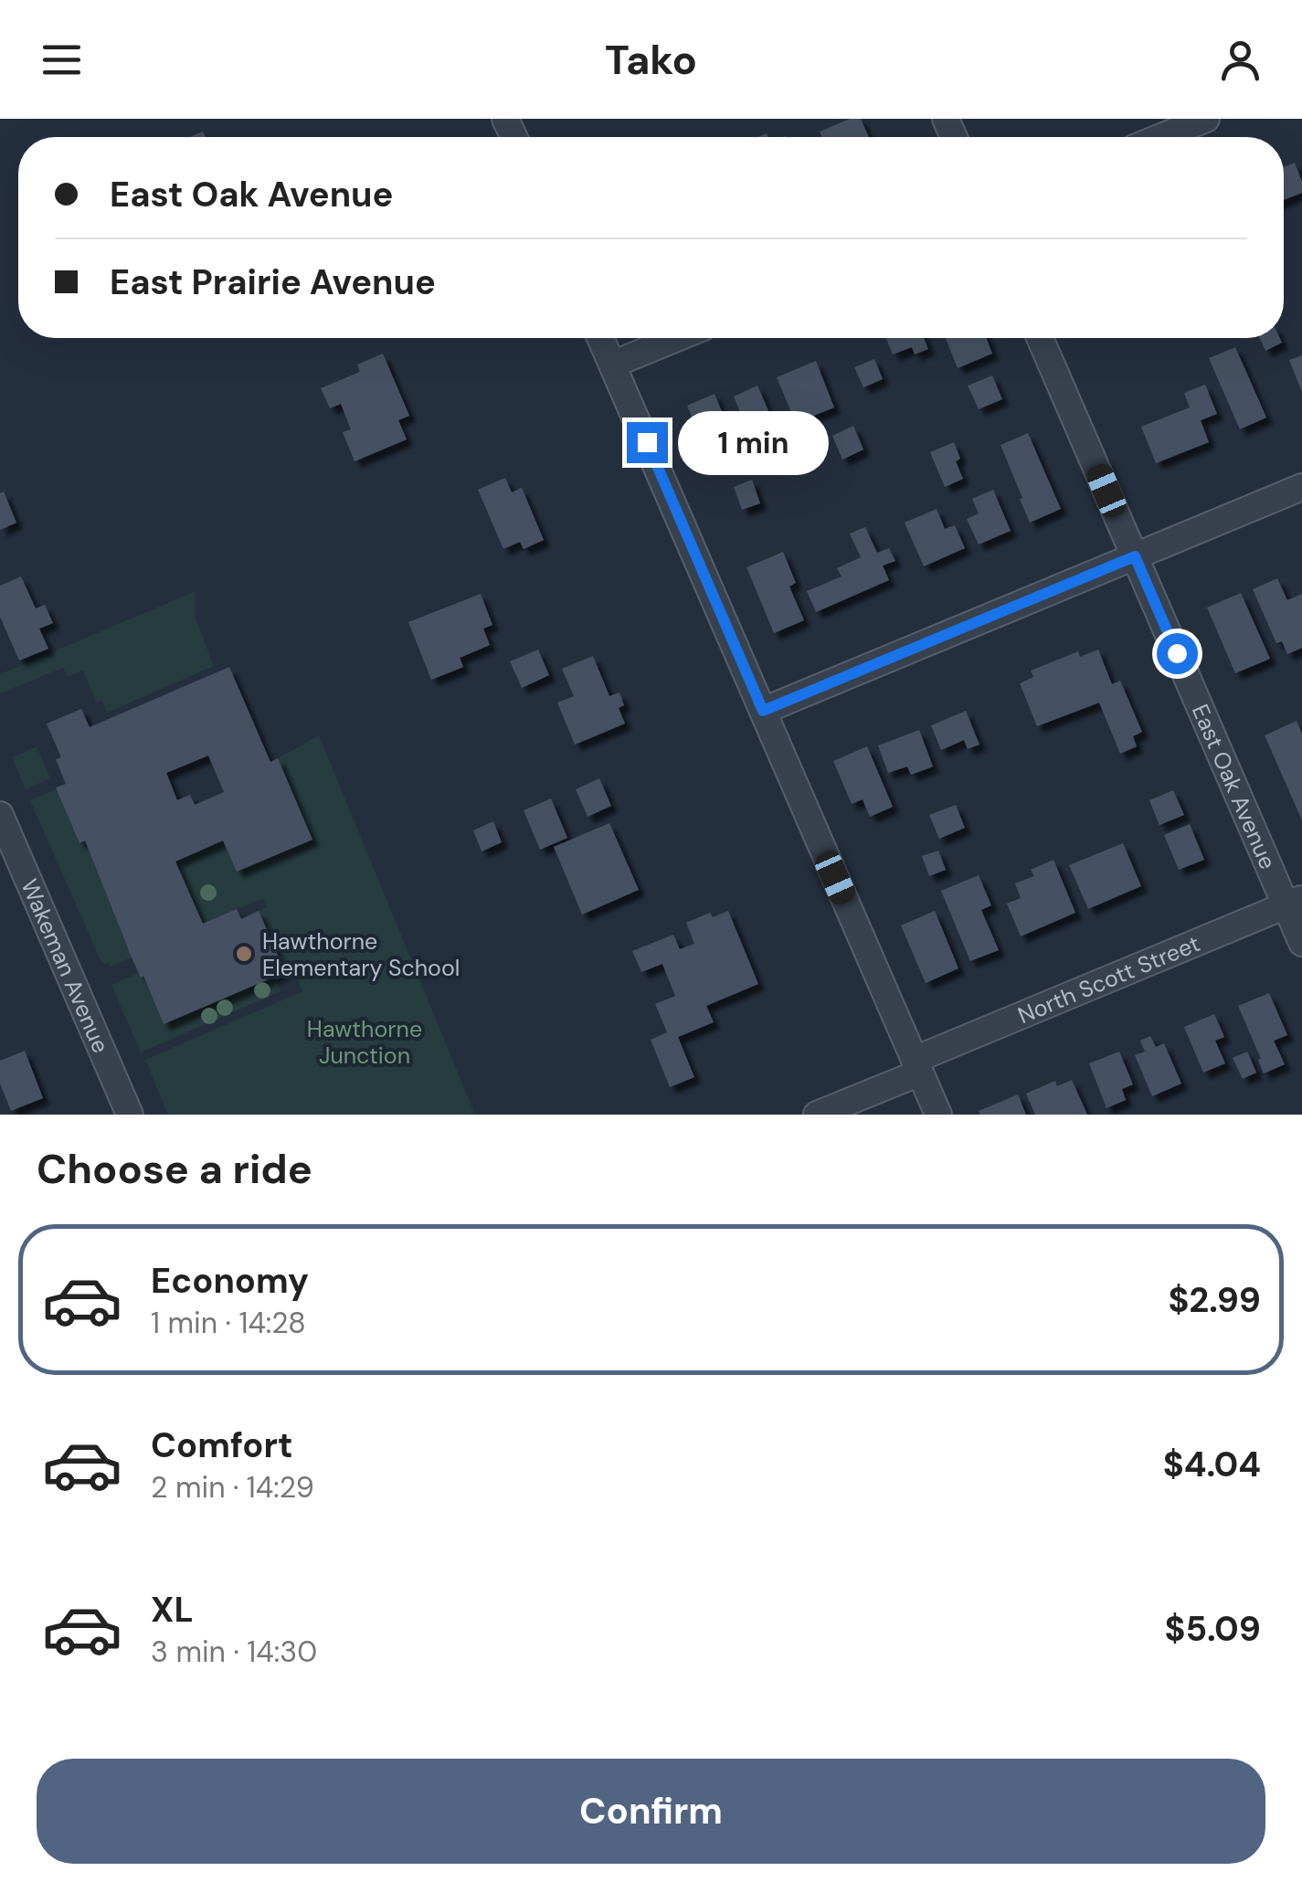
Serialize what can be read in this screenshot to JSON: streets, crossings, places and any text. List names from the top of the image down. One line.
{"streets":{"street":["East Oak Avenue","Wakeman Avenue","North Scott Street"]},"crossings":[["East Oak Avenue","North Scott Street"]],"parks":["Hawthorne Junction"],"places":["Hawthorne Elementary School"],"page":{"header":"Tako","banner":["East Oak Avenue","East Prairie Avenue"],"bubble":"1 min","heading":"Choose a ride","list":[{"name":"Economy","note":"1 min · 14:28","value":"$2.99"},{"name":"Comfort","note":"2 min · 14:29","value":"$4.04"},{"name":"XL","note":"3 min · 14:30","value":"$5.09"}],"buttons":"Confirm"}}
